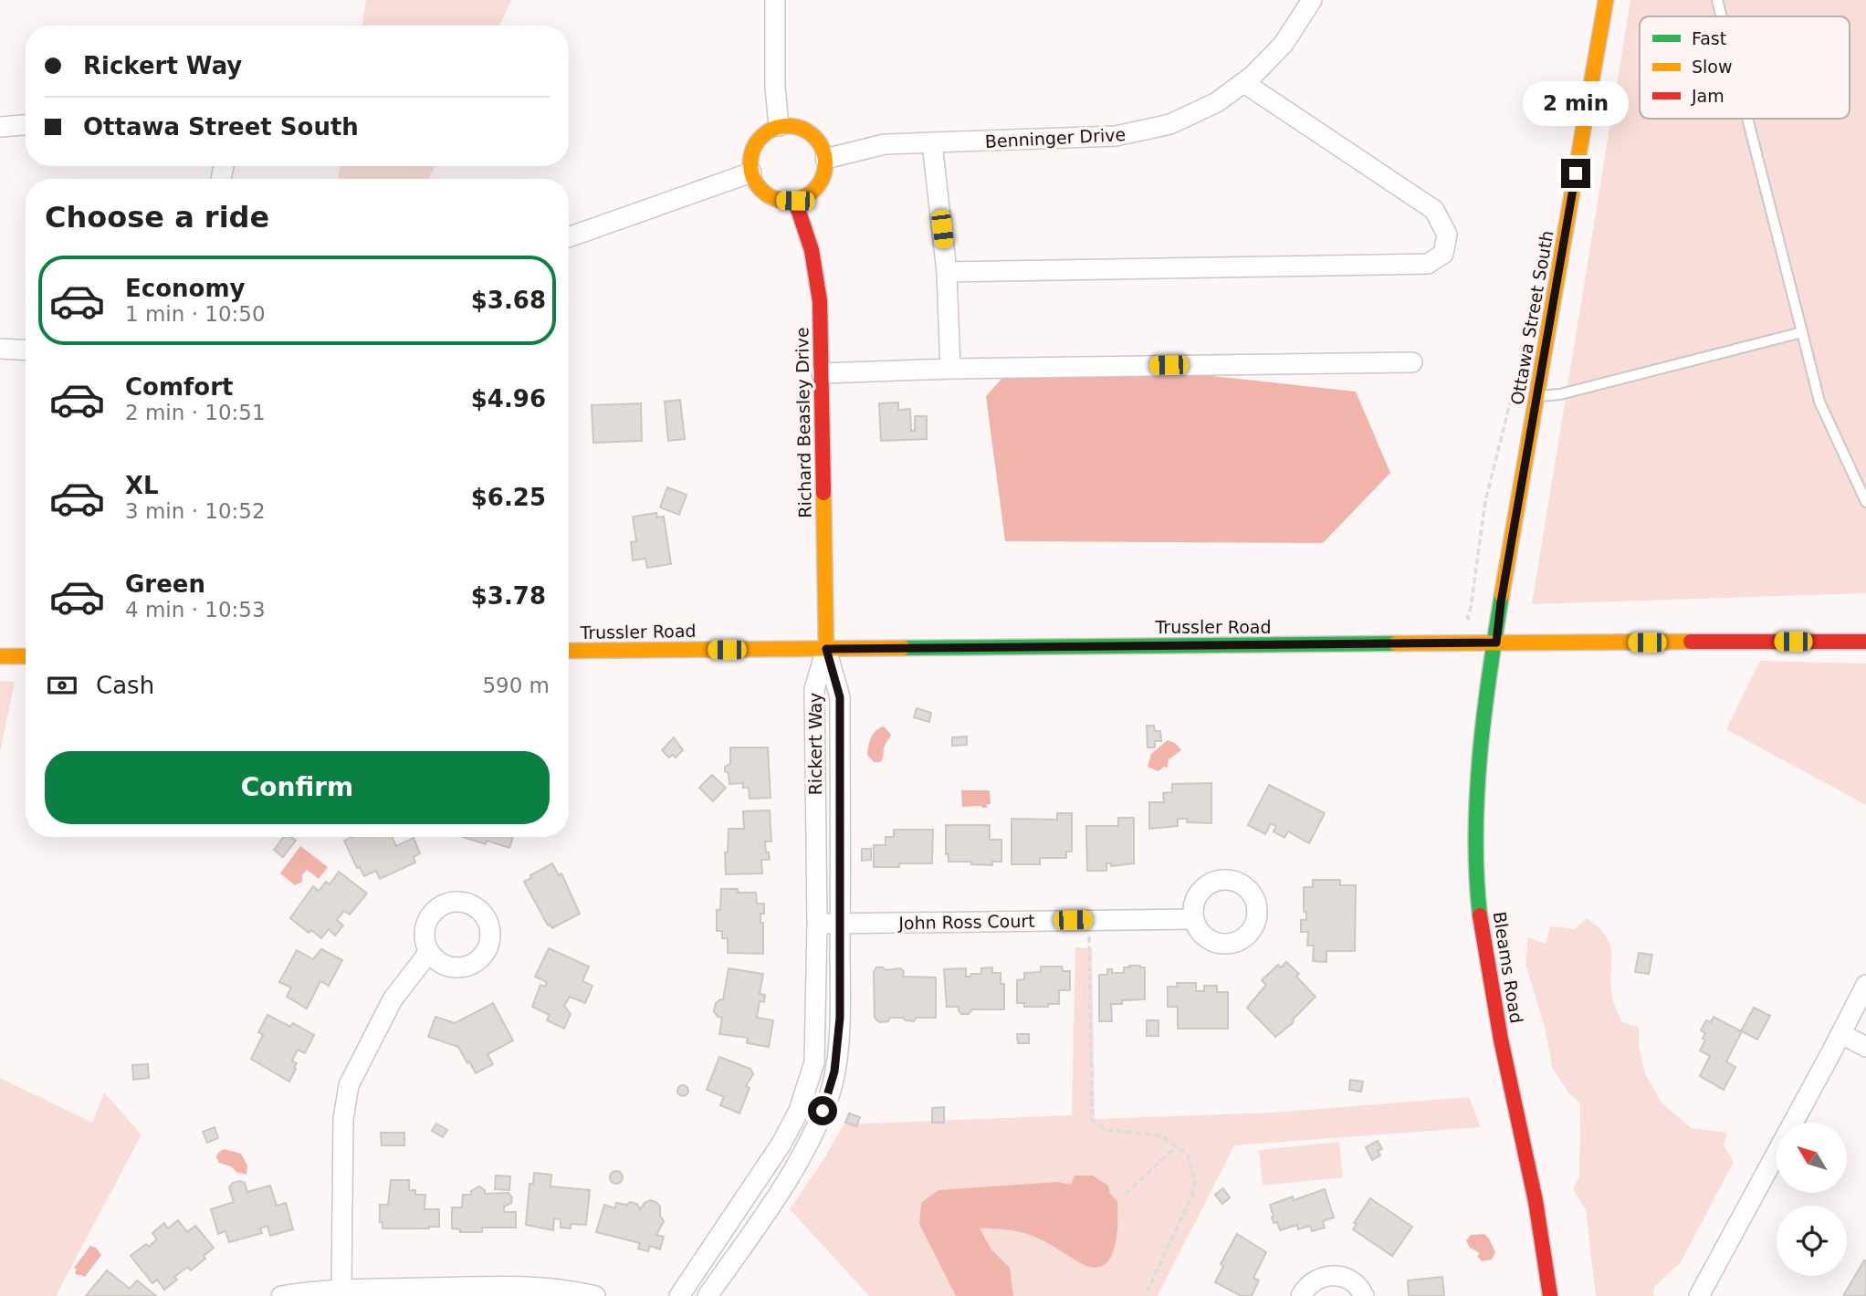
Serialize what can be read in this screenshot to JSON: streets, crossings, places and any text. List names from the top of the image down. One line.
{"streets":{"main road":["Ottawa Street South","Richard Beasley Drive","Trussler Road","Bleams Road"],"street":["Benninger Drive","Rickert Way","John Ross Court"]},"crossings":[["Benninger Drive","Richard Beasley Drive"],["Ottawa Street South","Trussler Road"],["Ottawa Street South","Bleams Road"],["Richard Beasley Drive","Trussler Road"],["Richard Beasley Drive","Rickert Way"],["Trussler Road","Rickert Way"],["Trussler Road","Bleams Road"],["Rickert Way","John Ross Court"]],"legend":["Fast","Slow","Jam"],"north":"top left","page":{"banner":["Rickert Way","Ottawa Street South"],"bubble":"2 min","heading":"Choose a ride","list":[{"name":"Economy","note":"1 min · 10:50","value":"$3.68"},{"name":"Comfort","note":"2 min · 10:51","value":"$4.96"},{"name":"XL","note":"3 min · 10:52","value":"$6.25"},{"name":"Green","note":"4 min · 10:53","value":"$3.78"}],"pay":["Cash","590 m"],"buttons":"Confirm"}}
